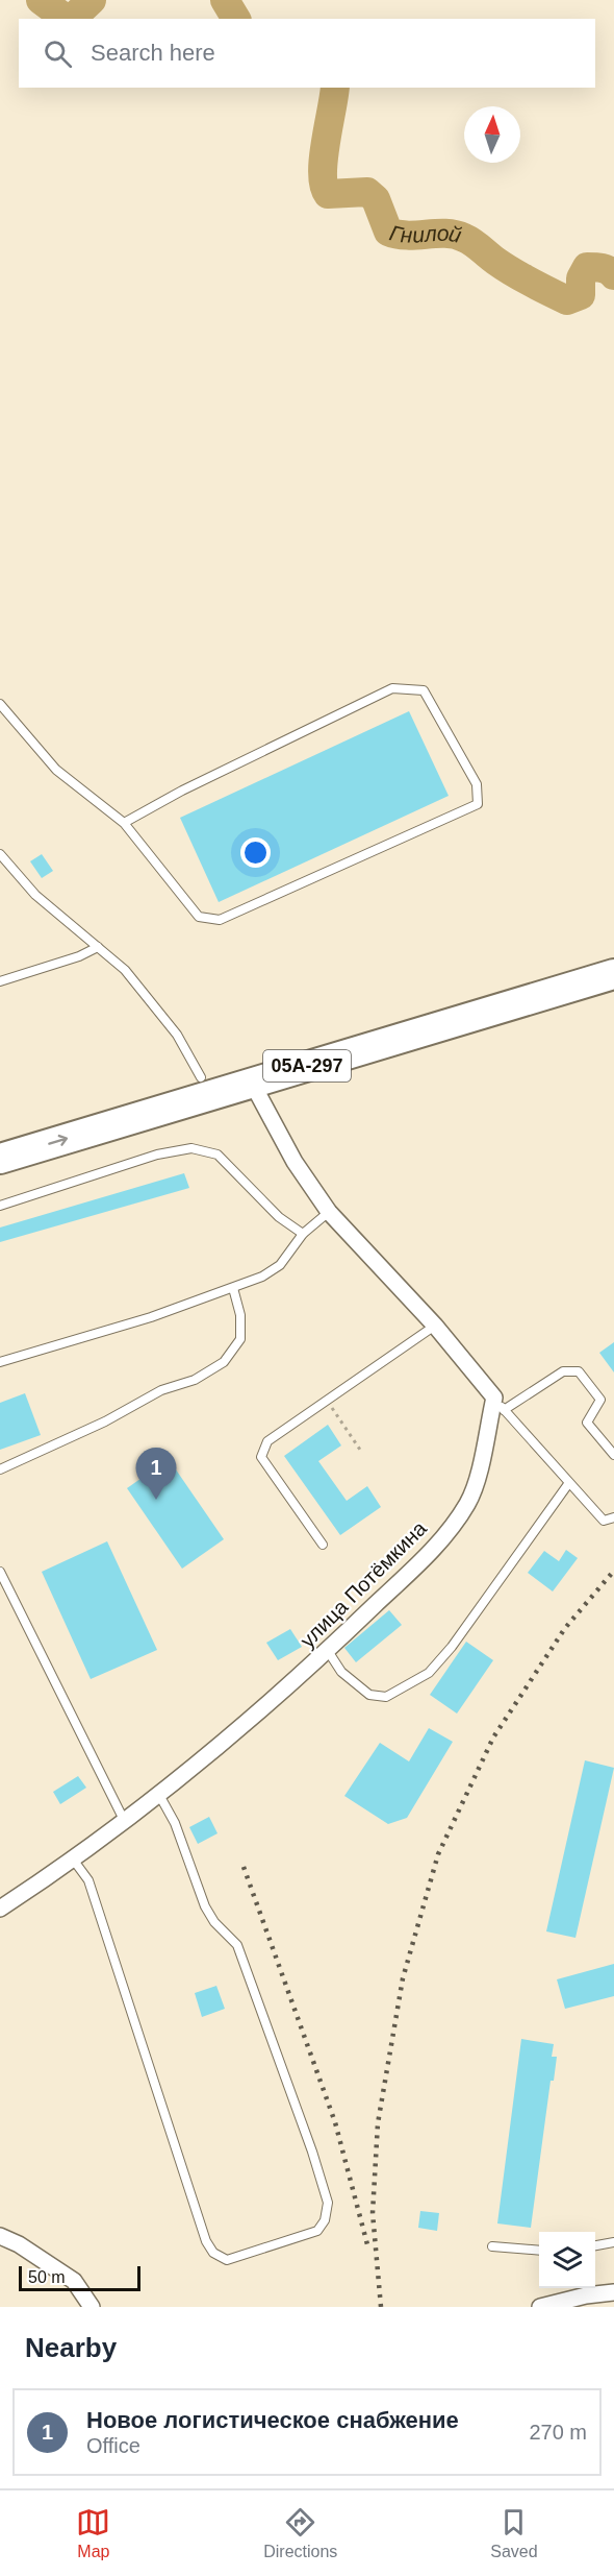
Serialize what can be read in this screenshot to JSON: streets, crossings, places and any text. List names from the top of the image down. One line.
{"streets":{"highway":["05А-297"],"street":["улица Потёмкина"]},"water":["Гнилой"],"scale_bar":"50 m","north":"top","page":{"search":"Search here","pins":"1","scale":"50 m","heading":"Nearby","list":[{"mark":"1","name":"Новое логистическое снабжение","note":"Office","value":"270 m"}],"nav":["Map","Directions","Saved"]}}
